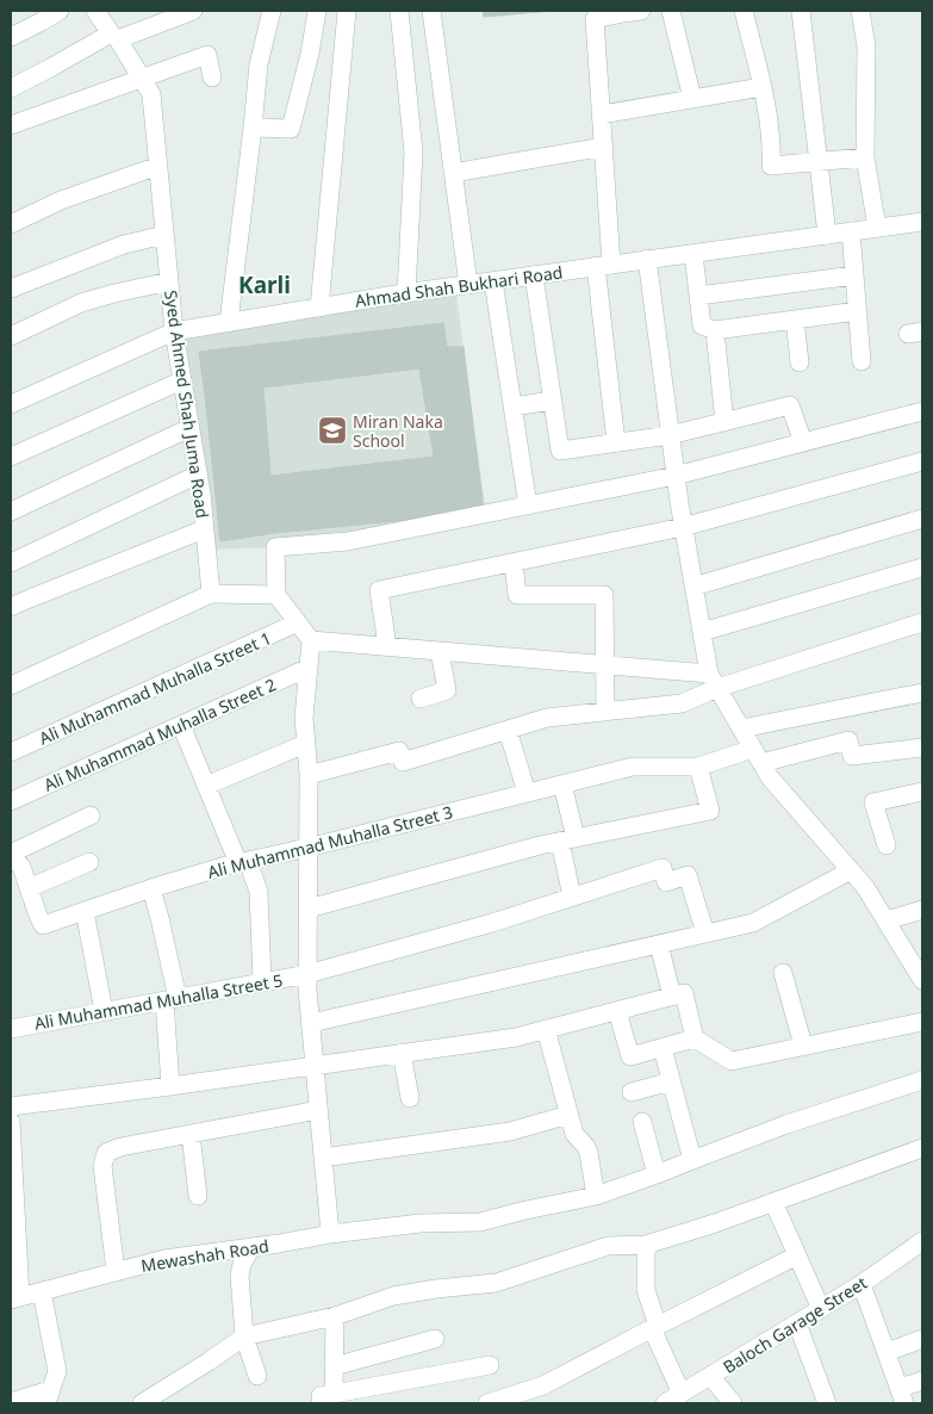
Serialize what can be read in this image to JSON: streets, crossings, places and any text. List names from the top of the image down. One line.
{"streets":{"street":["Ahmad Shah Bukhari Road","Syed Ahmed Shah Juma Road","Ali Muhammad Muhalla Street 1","Ali Muhammad Muhalla Street 2","Ali Muhammad Muhalla Street 3","Ali Muhammad Muhalla Street 5","Mewashah Road","Baloch Garage Street"]},"crossings":[["Ahmad Shah Bukhari Road","Syed Ahmed Shah Juma Road"]],"districts":["Karli"],"places":{"school or university":["Miran Naka School"]}}
